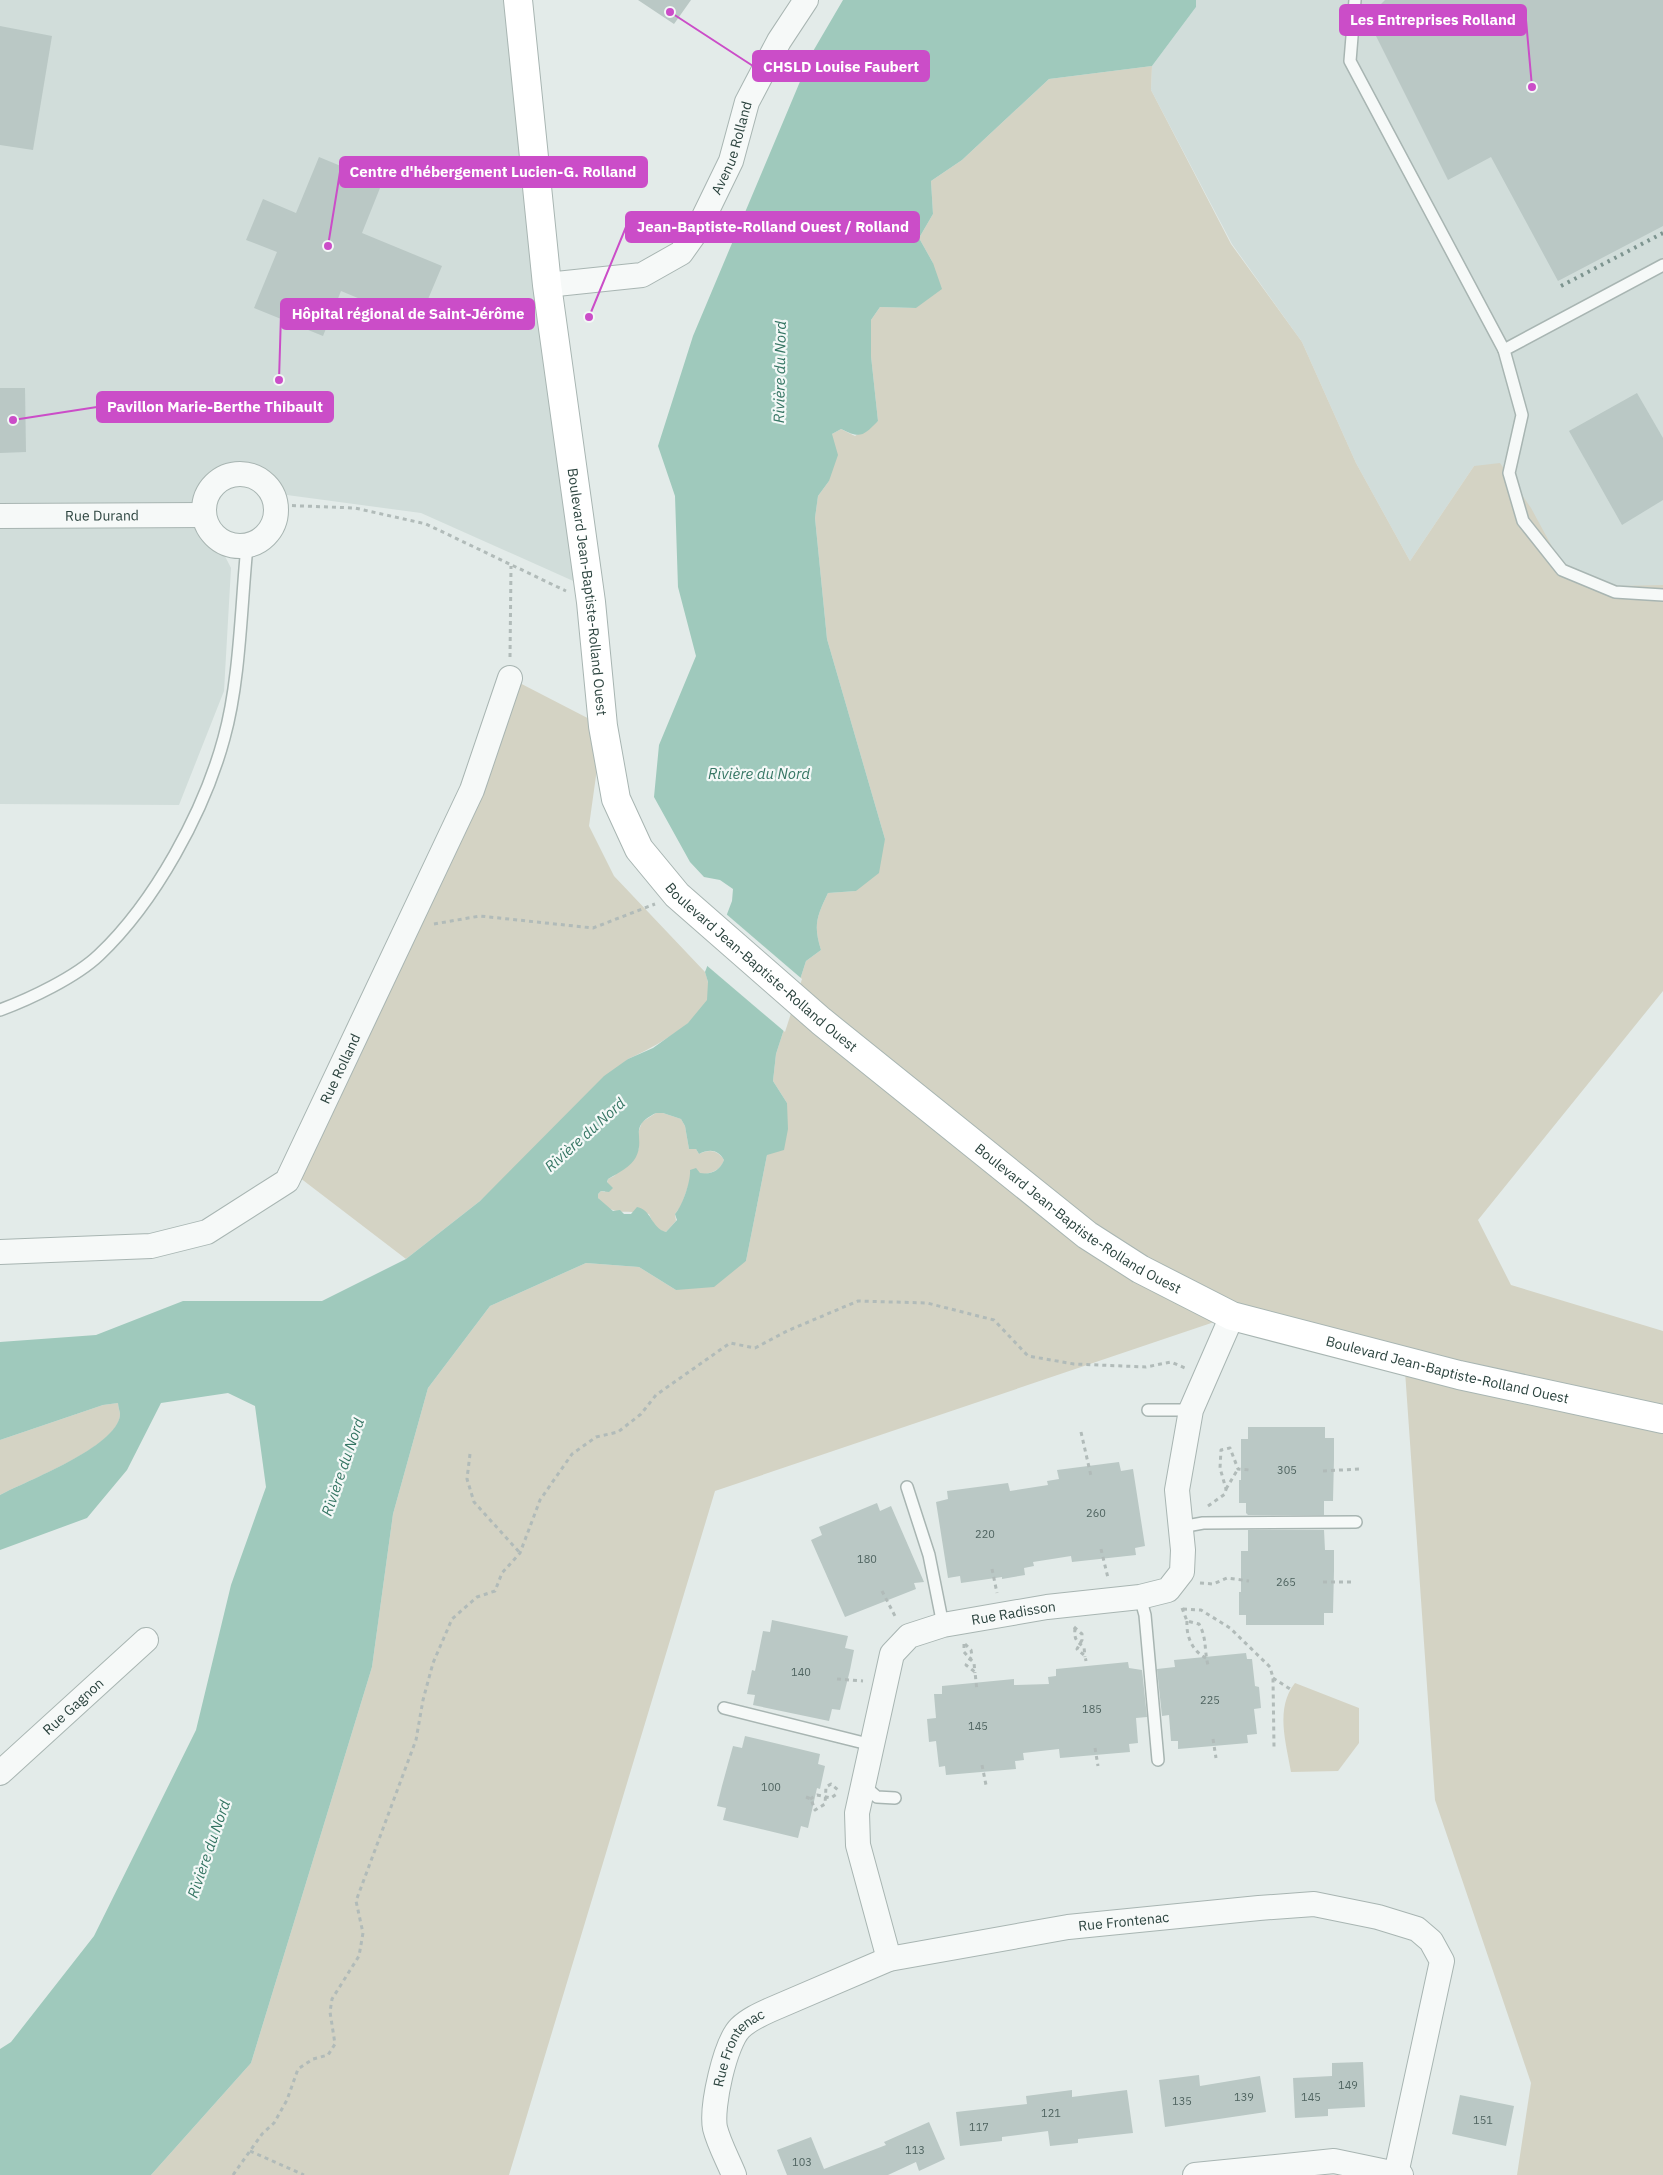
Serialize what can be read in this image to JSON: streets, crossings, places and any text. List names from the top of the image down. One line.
{"streets":{"street":["Avenue Rolland","Rue Durand","Boulevard Jean-Baptiste-Rolland Ouest","Rue Rolland","Rue Radisson","Rue Gagnon","Rue Frontenac"]},"crossings":[["Avenue Rolland","Boulevard Jean-Baptiste-Rolland Ouest"],["Rue Radisson","Rue Frontenac"]],"water":["Rivière du Nord"],"places":["CHSLD Louise Faubert","Les Entreprises Rolland","Centre d'hébergement Lucien-G. Rolland","Jean-Baptiste-Rolland Ouest / Rolland","Hôpital régional de Saint-Jérôme","Pavillon Marie-Berthe Thibault"],"house_numbers":["305","260","220","180","265","140","225","185","145","100","149","139","145","135","121","151","117","113","103"]}
